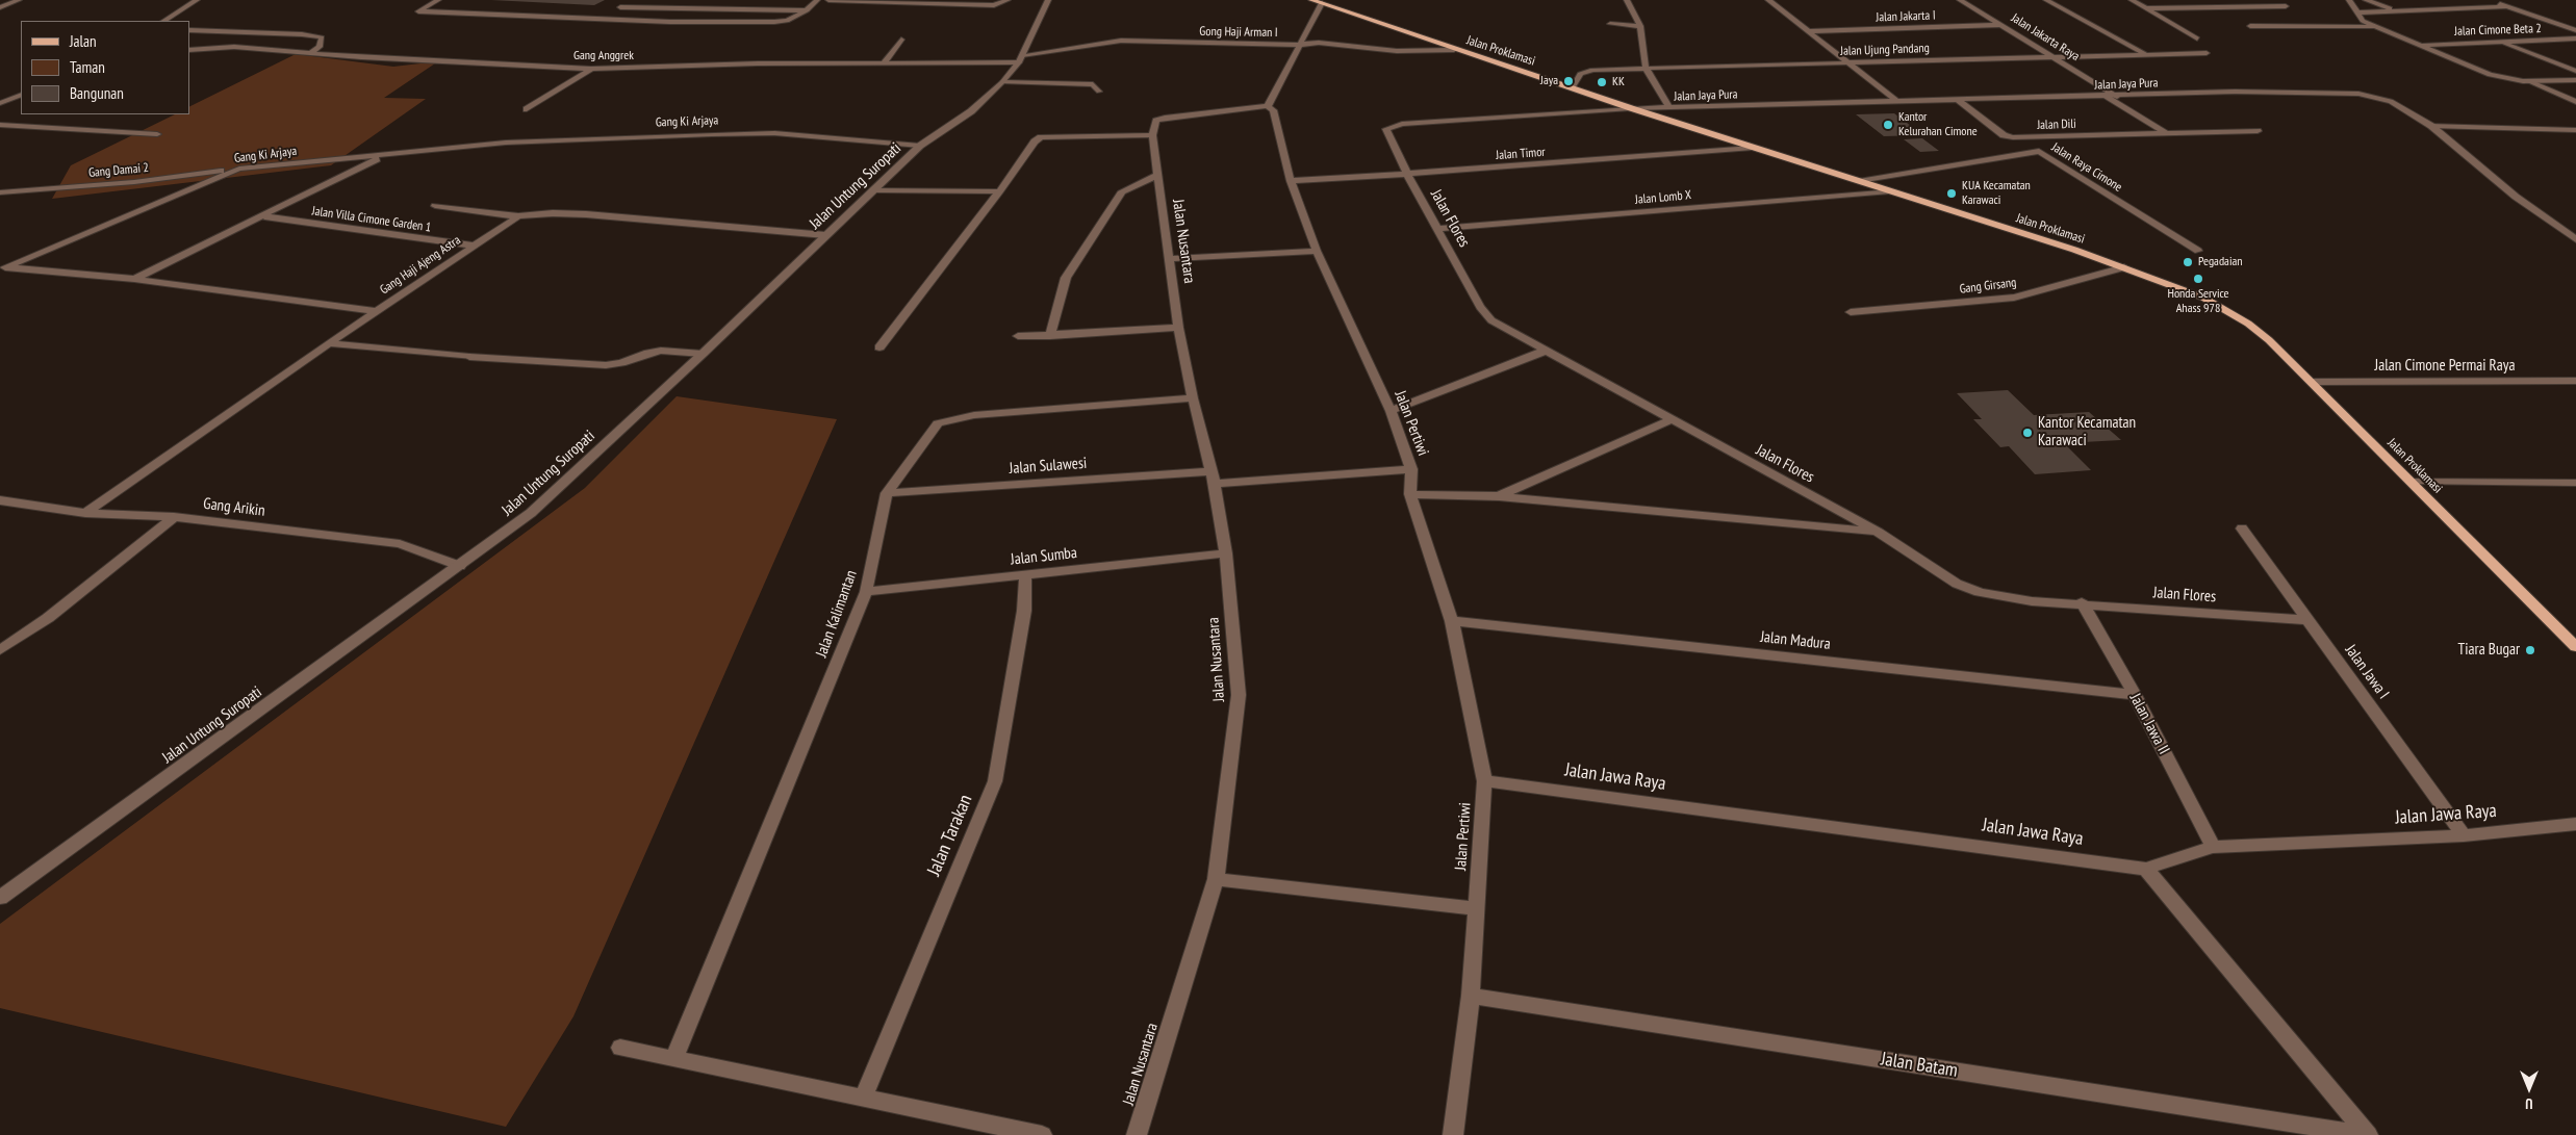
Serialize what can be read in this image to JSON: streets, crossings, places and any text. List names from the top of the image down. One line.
{"streets":{"main road":["Jalan Proklamasi"],"street":["Jalan Jakarta I","Jalan Cimone Beta 2","Gong Haji Arman I","Jalan Jakarta Raya","Jalan Ujung Pandang","Gang Anggrek","Jalan Jaya Pura","Gang Ki Arjaya","Jalan Dili","Jalan Timor","Jalan Raya Cimone","Gang Damai 2","Jalan Untung Suropati","Jalan Lomb X","Jalan Flores","Jalan Villa Cimone Garden 1","Jalan Nusantara","Gang Haji Ajeng Astra","Gang Girsang","Jalan Cimone Permai Raya","Jalan Pertiwi","Jalan Sulawesi","Gang Arikin","Jalan Sumba","Jalan Kalimantan","Jalan Madura","Jalan Jawa I","Jalan Jawa II","Jalan Jawa Raya","Jalan Tarakan","Jalan Batam"]},"crossings":[["Jalan Jakarta I","Jalan Jakarta Raya"],["Gong Haji Arman I","Jalan Proklamasi"],["Gong Haji Arman I","Gang Anggrek"],["Gong Haji Arman I","Jalan Untung Suropati"],["Jalan Jakarta Raya","Jalan Ujung Pandang"],["Jalan Jakarta Raya","Jalan Jaya Pura"],["Jalan Ujung Pandang","Jalan Proklamasi"],["Jalan Proklamasi","Jalan Jaya Pura"],["Jalan Proklamasi","Jalan Timor"],["Jalan Proklamasi","Jalan Raya Cimone"],["Jalan Proklamasi","Jalan Lomb X"],["Jalan Proklamasi","Gang Girsang"],["Jalan Proklamasi","Jalan Cimone Permai Raya"],["Gang Anggrek","Jalan Untung Suropati"],["Jalan Jaya Pura","Jalan Dili"],["Jalan Jaya Pura","Jalan Flores"],["Gang Ki Arjaya","Gang Damai 2"],["Gang Ki Arjaya","Jalan Untung Suropati"],["Gang Ki Arjaya","Gang Haji Ajeng Astra"],["Jalan Timor","Jalan Flores"],["Jalan Timor","Jalan Pertiwi"],["Jalan Untung Suropati","Gang Haji Ajeng Astra"],["Jalan Untung Suropati","Gang Arikin"],["Jalan Lomb X","Jalan Flores"],["Jalan Flores","Jalan Jawa I"],["Jalan Flores","Jalan Jawa II"],["Jalan Villa Cimone Garden 1","Gang Haji Ajeng Astra"],["Jalan Nusantara","Jalan Sulawesi"],["Jalan Nusantara","Jalan Sumba"],["Jalan Nusantara","Jalan Kalimantan"],["Gang Haji Ajeng Astra","Gang Arikin"],["Jalan Pertiwi","Jalan Sulawesi"],["Jalan Pertiwi","Jalan Madura"],["Jalan Pertiwi","Jalan Jawa Raya"],["Jalan Pertiwi","Jalan Batam"],["Jalan Sulawesi","Jalan Kalimantan"],["Jalan Sumba","Jalan Kalimantan"],["Jalan Sumba","Jalan Tarakan"],["Jalan Madura","Jalan Jawa II"],["Jalan Jawa I","Jalan Jawa Raya"],["Jalan Jawa II","Jalan Jawa Raya"]],"places":["Jaya","KK","Kantor Kelurahan Cimone","KUA Kecamatan Karawaci","Pegadaian","Honda Service Ahass 978","Kantor Kecamatan Karawaci","Tiara Bugar"],"legend":["Jalan","Taman","Bangunan"],"north":"bottom"}
